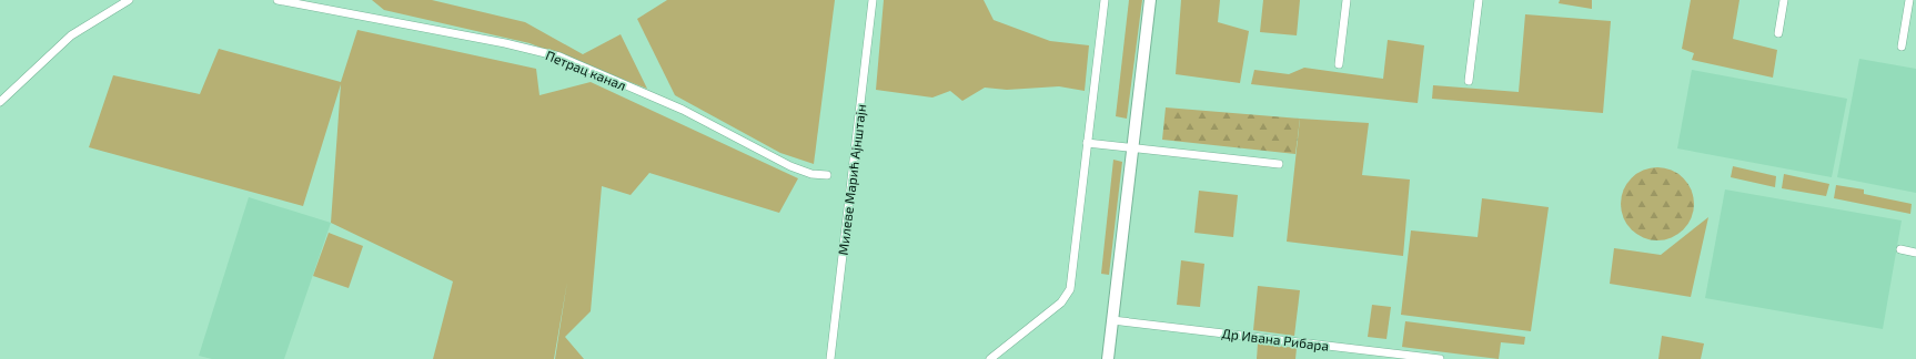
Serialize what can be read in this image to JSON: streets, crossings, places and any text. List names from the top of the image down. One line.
{"streets":{"street":["Петрац канал","Милеве Марић Ајнштајн","Др Ивана Рибара"]}}
